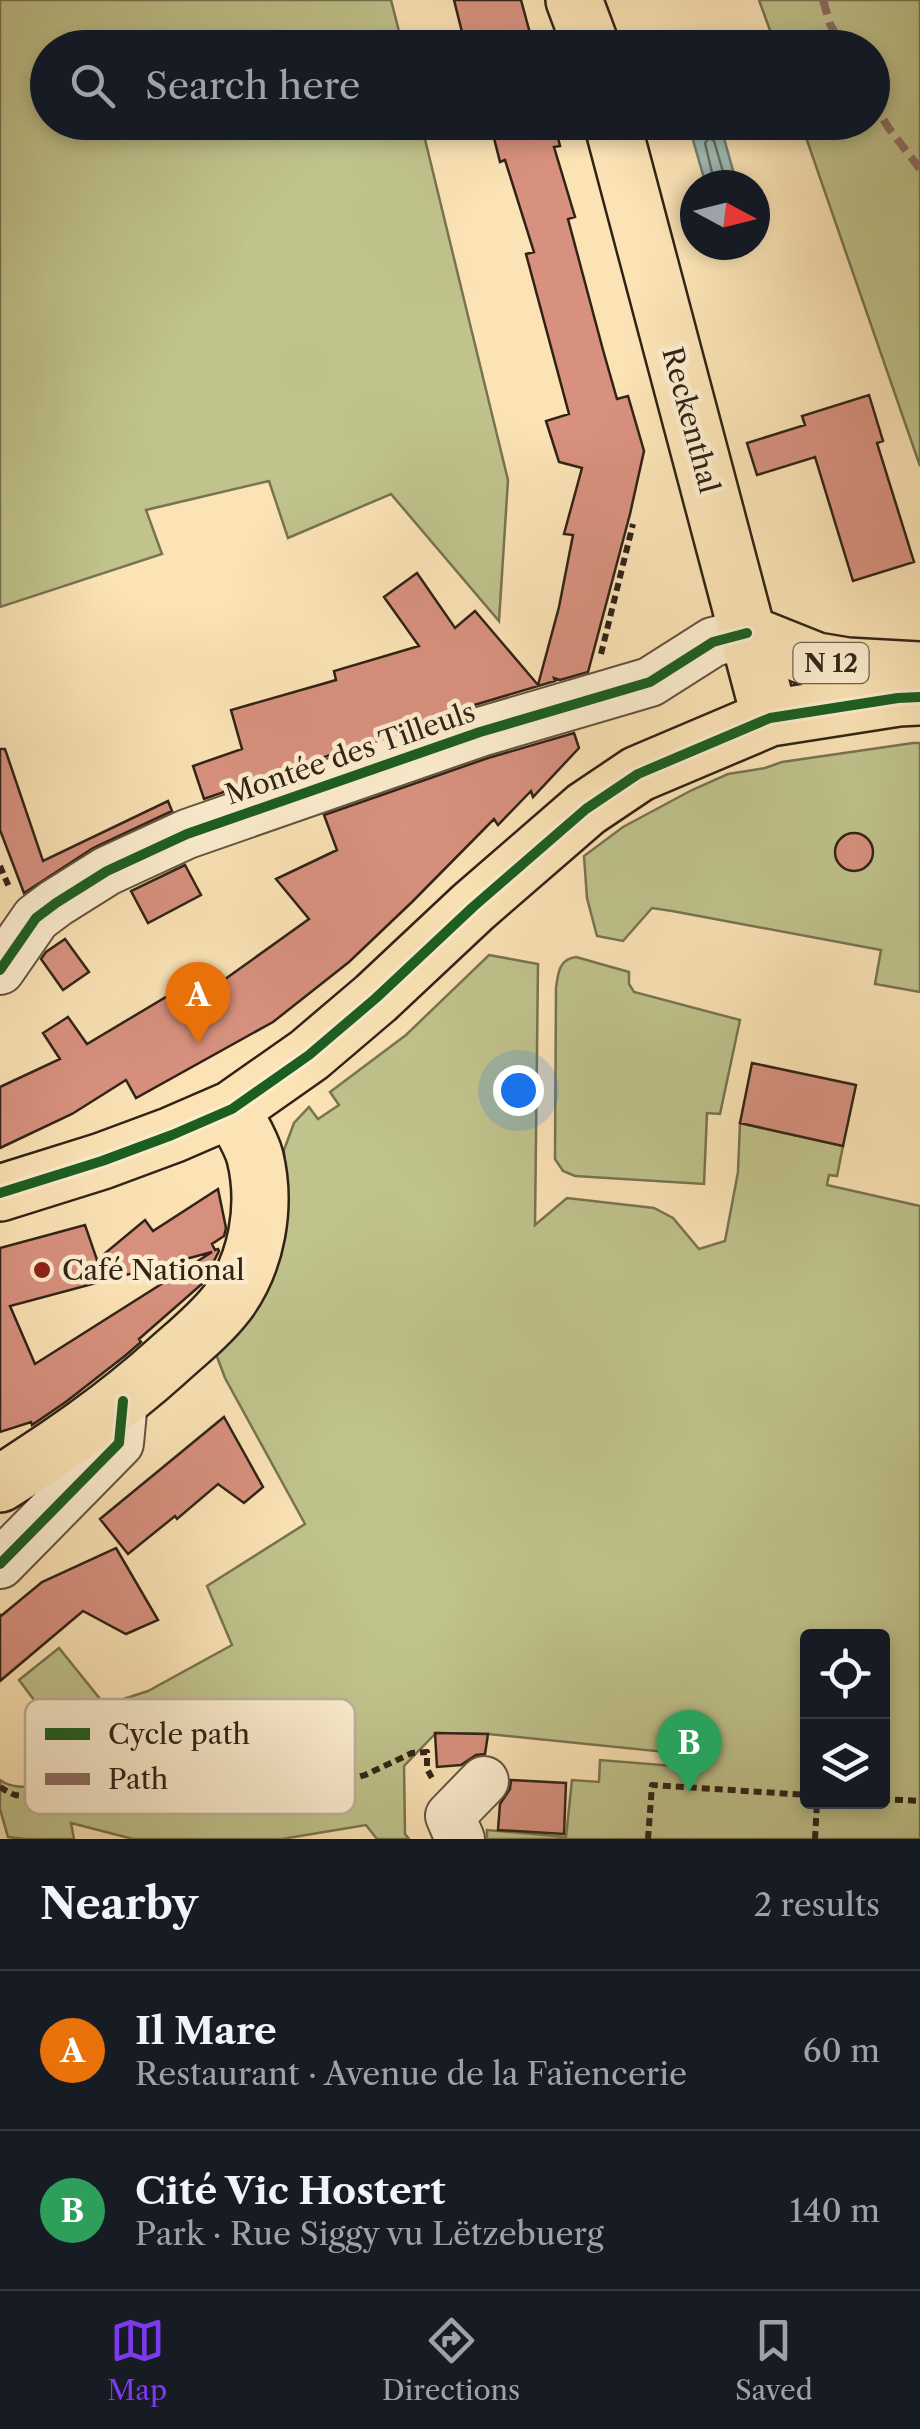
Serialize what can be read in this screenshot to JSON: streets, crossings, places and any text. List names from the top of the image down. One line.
{"streets":{"main road":["Reckenthal","N 12"],"street":["Montée des Tilleuls"]},"crossings":[["Reckenthal","N 12"],["Reckenthal","Montée des Tilleuls"],["N 12","Montée des Tilleuls"]],"places":["Café National"],"legend":["Cycle path","Path"],"north":"right","page":{"search":"Search here","pins":["A","B"],"heading":["Nearby","2 results"],"list":[{"mark":"A","name":"Il Mare","note":"Restaurant · Avenue de la Faïencerie","value":"60 m"},{"mark":"B","name":"Cité Vic Hostert","note":"Park · Rue Siggy vu Lëtzebuerg","value":"140 m"}],"nav":["Map","Directions","Saved"]}}
